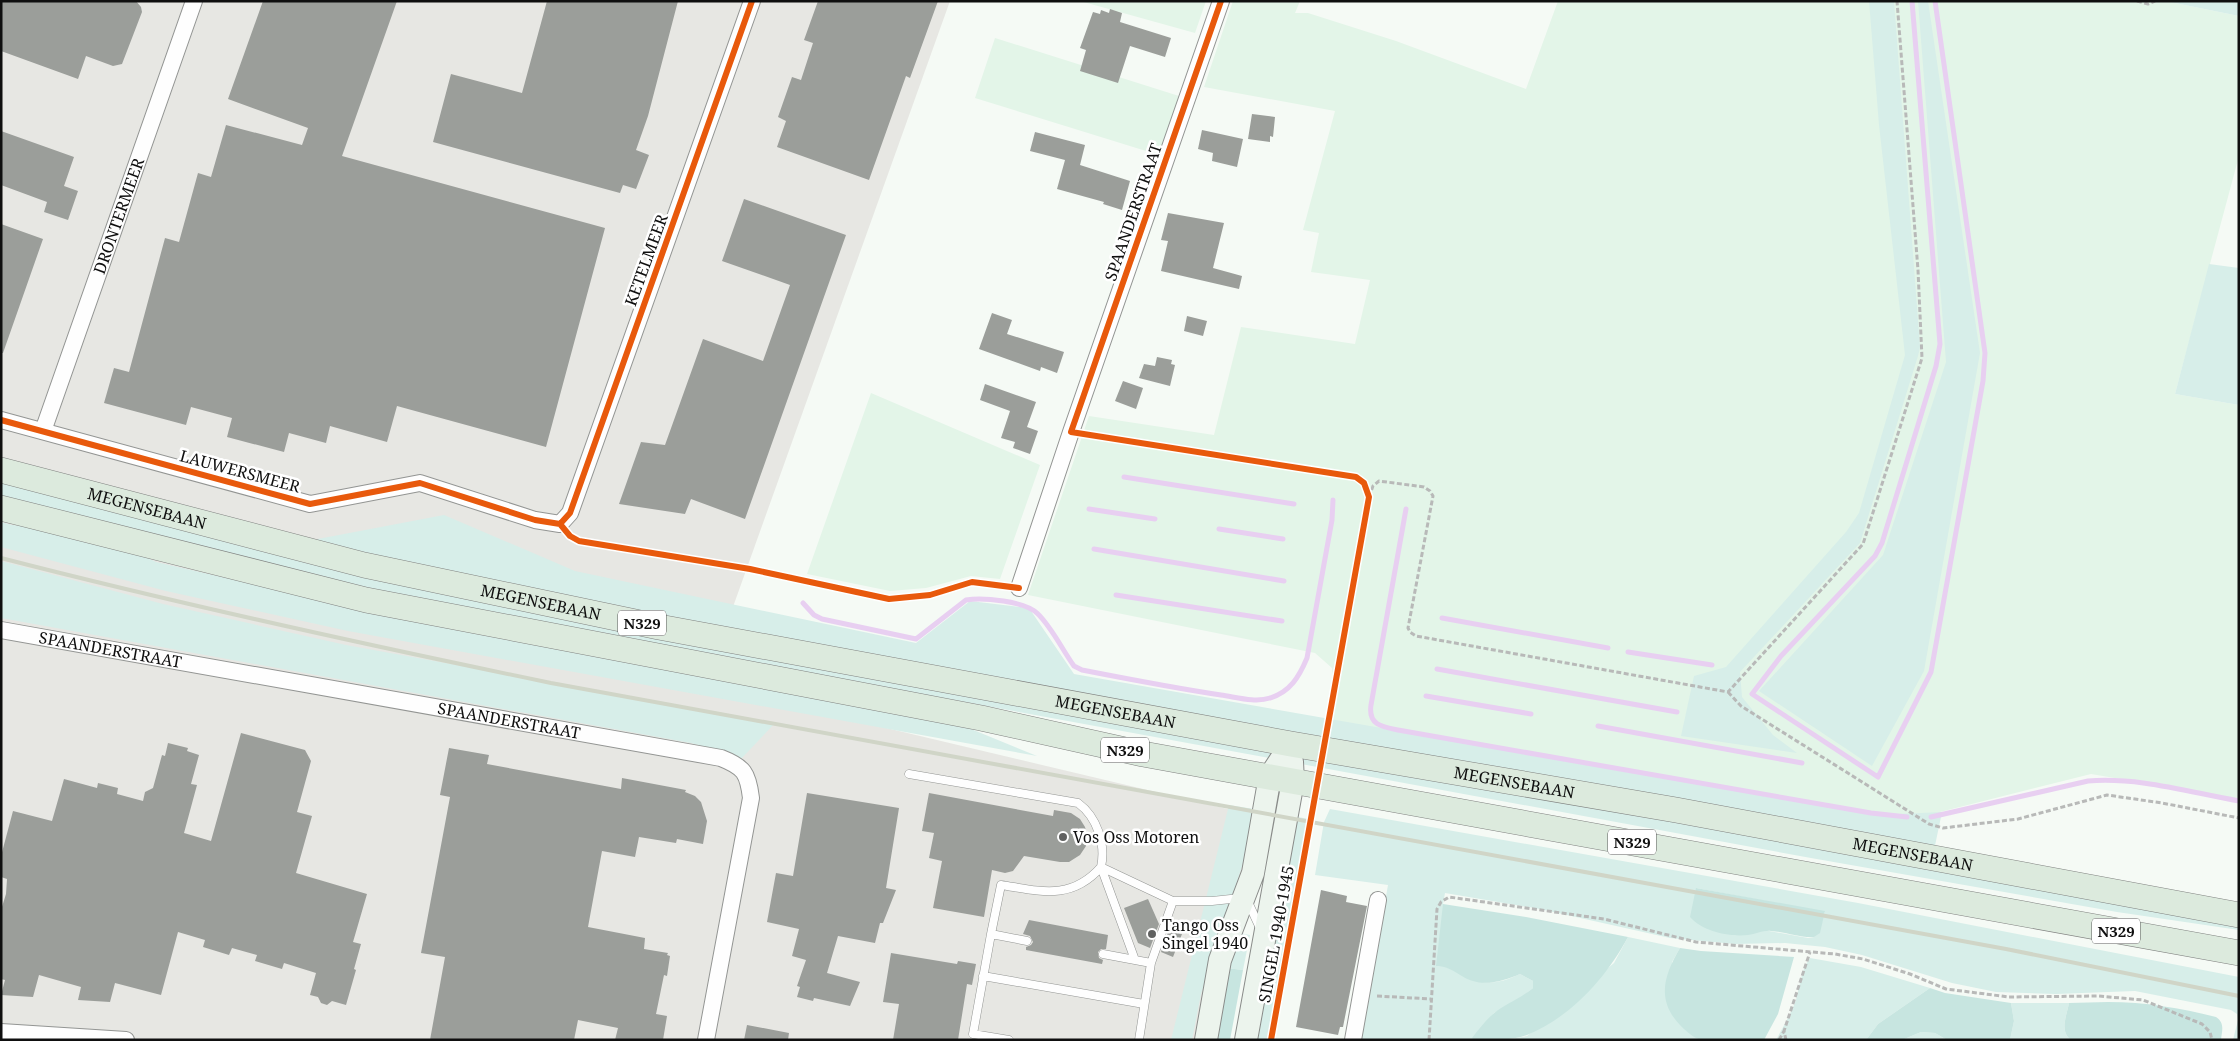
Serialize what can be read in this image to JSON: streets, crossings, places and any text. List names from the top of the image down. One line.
{"streets":{"main road":["MEGENSEBAAN","N329","SINGEL 1940-1945"],"street":["SPAANDERSTRAAT","DRONTERMEER","KETELMEER","LAUWERSMEER"]},"crossings":[["DRONTERMEER","LAUWERSMEER"],["KETELMEER","LAUWERSMEER"],["MEGENSEBAAN","SINGEL 1940-1945"]],"places":["Vos Oss Motoren","Tango Oss Singel 1940"]}
